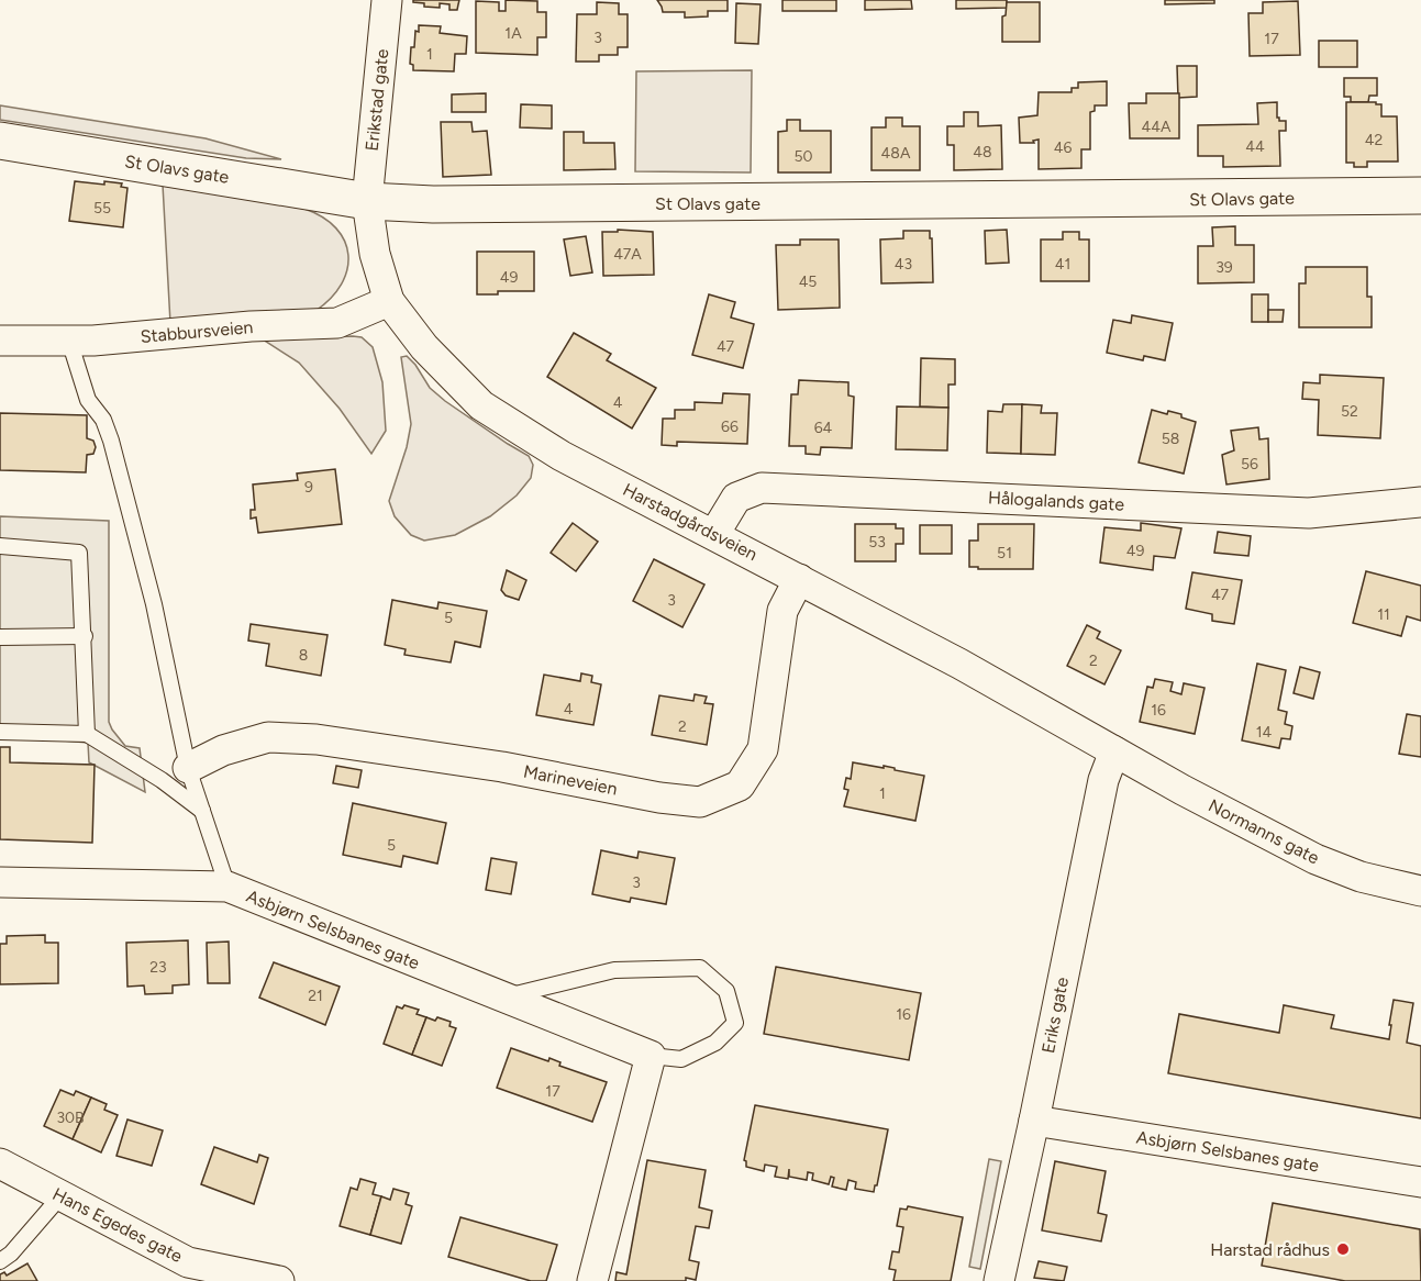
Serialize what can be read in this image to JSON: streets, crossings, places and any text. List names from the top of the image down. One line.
{"streets":{"street":["Erikstad gate","St Olavs gate","Stabbursveien","Hålogalands gate","Harstadgårdsveien","Marineveien","Normanns gate","Asbjørn Selsbanes gate","Eriks gate","Hans Egedes gate"]},"crossings":[["Erikstad gate","St Olavs gate"],["Erikstad gate","Harstadgårdsveien"],["St Olavs gate","Harstadgårdsveien"],["Stabbursveien","Harstadgårdsveien"],["Hålogalands gate","Harstadgårdsveien"],["Harstadgårdsveien","Marineveien"],["Harstadgårdsveien","Normanns gate"],["Harstadgårdsveien","Eriks gate"],["Normanns gate","Eriks gate"],["Asbjørn Selsbanes gate","Eriks gate"]],"places":["Harstad rådhus"],"house_numbers":["1A","3","17","1","44A","42","44","46","48","48A","50","55","47A","43","41","39","49","45","47","4","52","66","64","58","56","9","53","49","51","47","3","11","5","8","2","4","16","2","14","1","5","3","23","21","16","17","30B"]}
